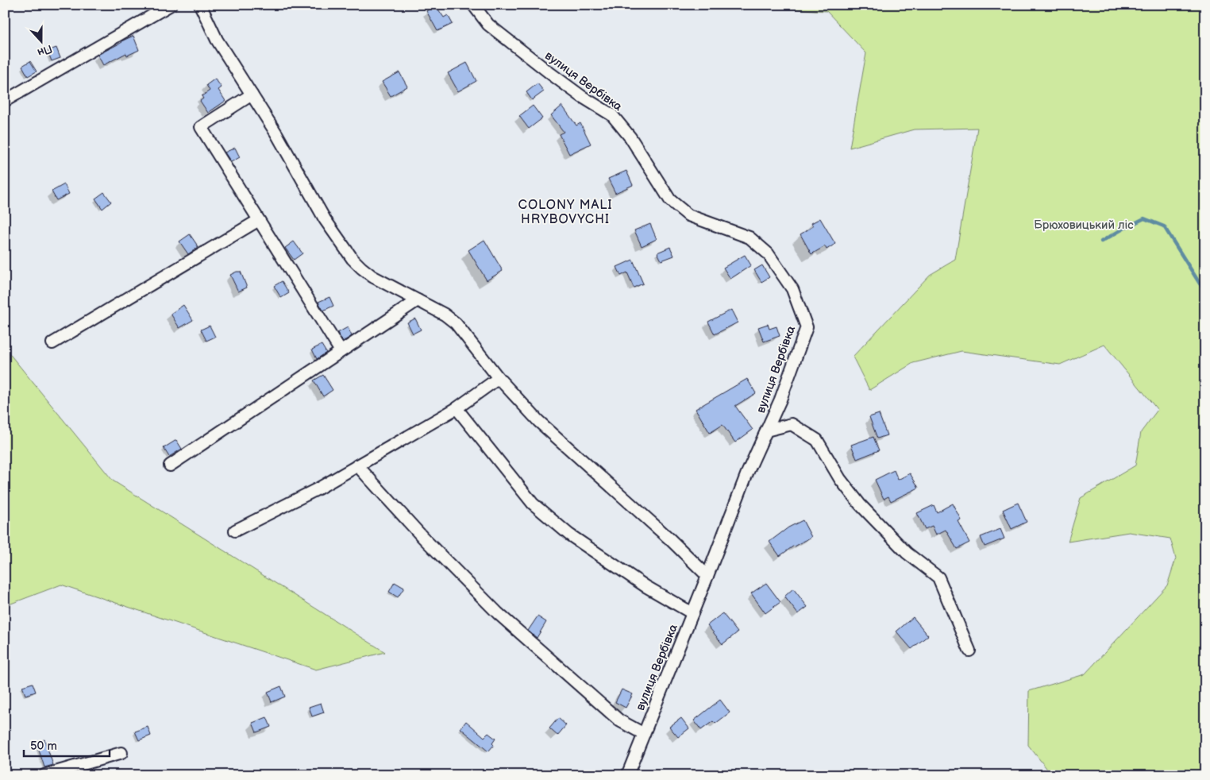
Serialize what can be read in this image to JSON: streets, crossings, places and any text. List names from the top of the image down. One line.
{"streets":{"street":["вулиця Вербівка"]},"districts":["COLONY MALI HRYBOVYCHI"],"parks":["Брюховицький ліс"],"scale_bar":"50 m","north":"bottom"}
